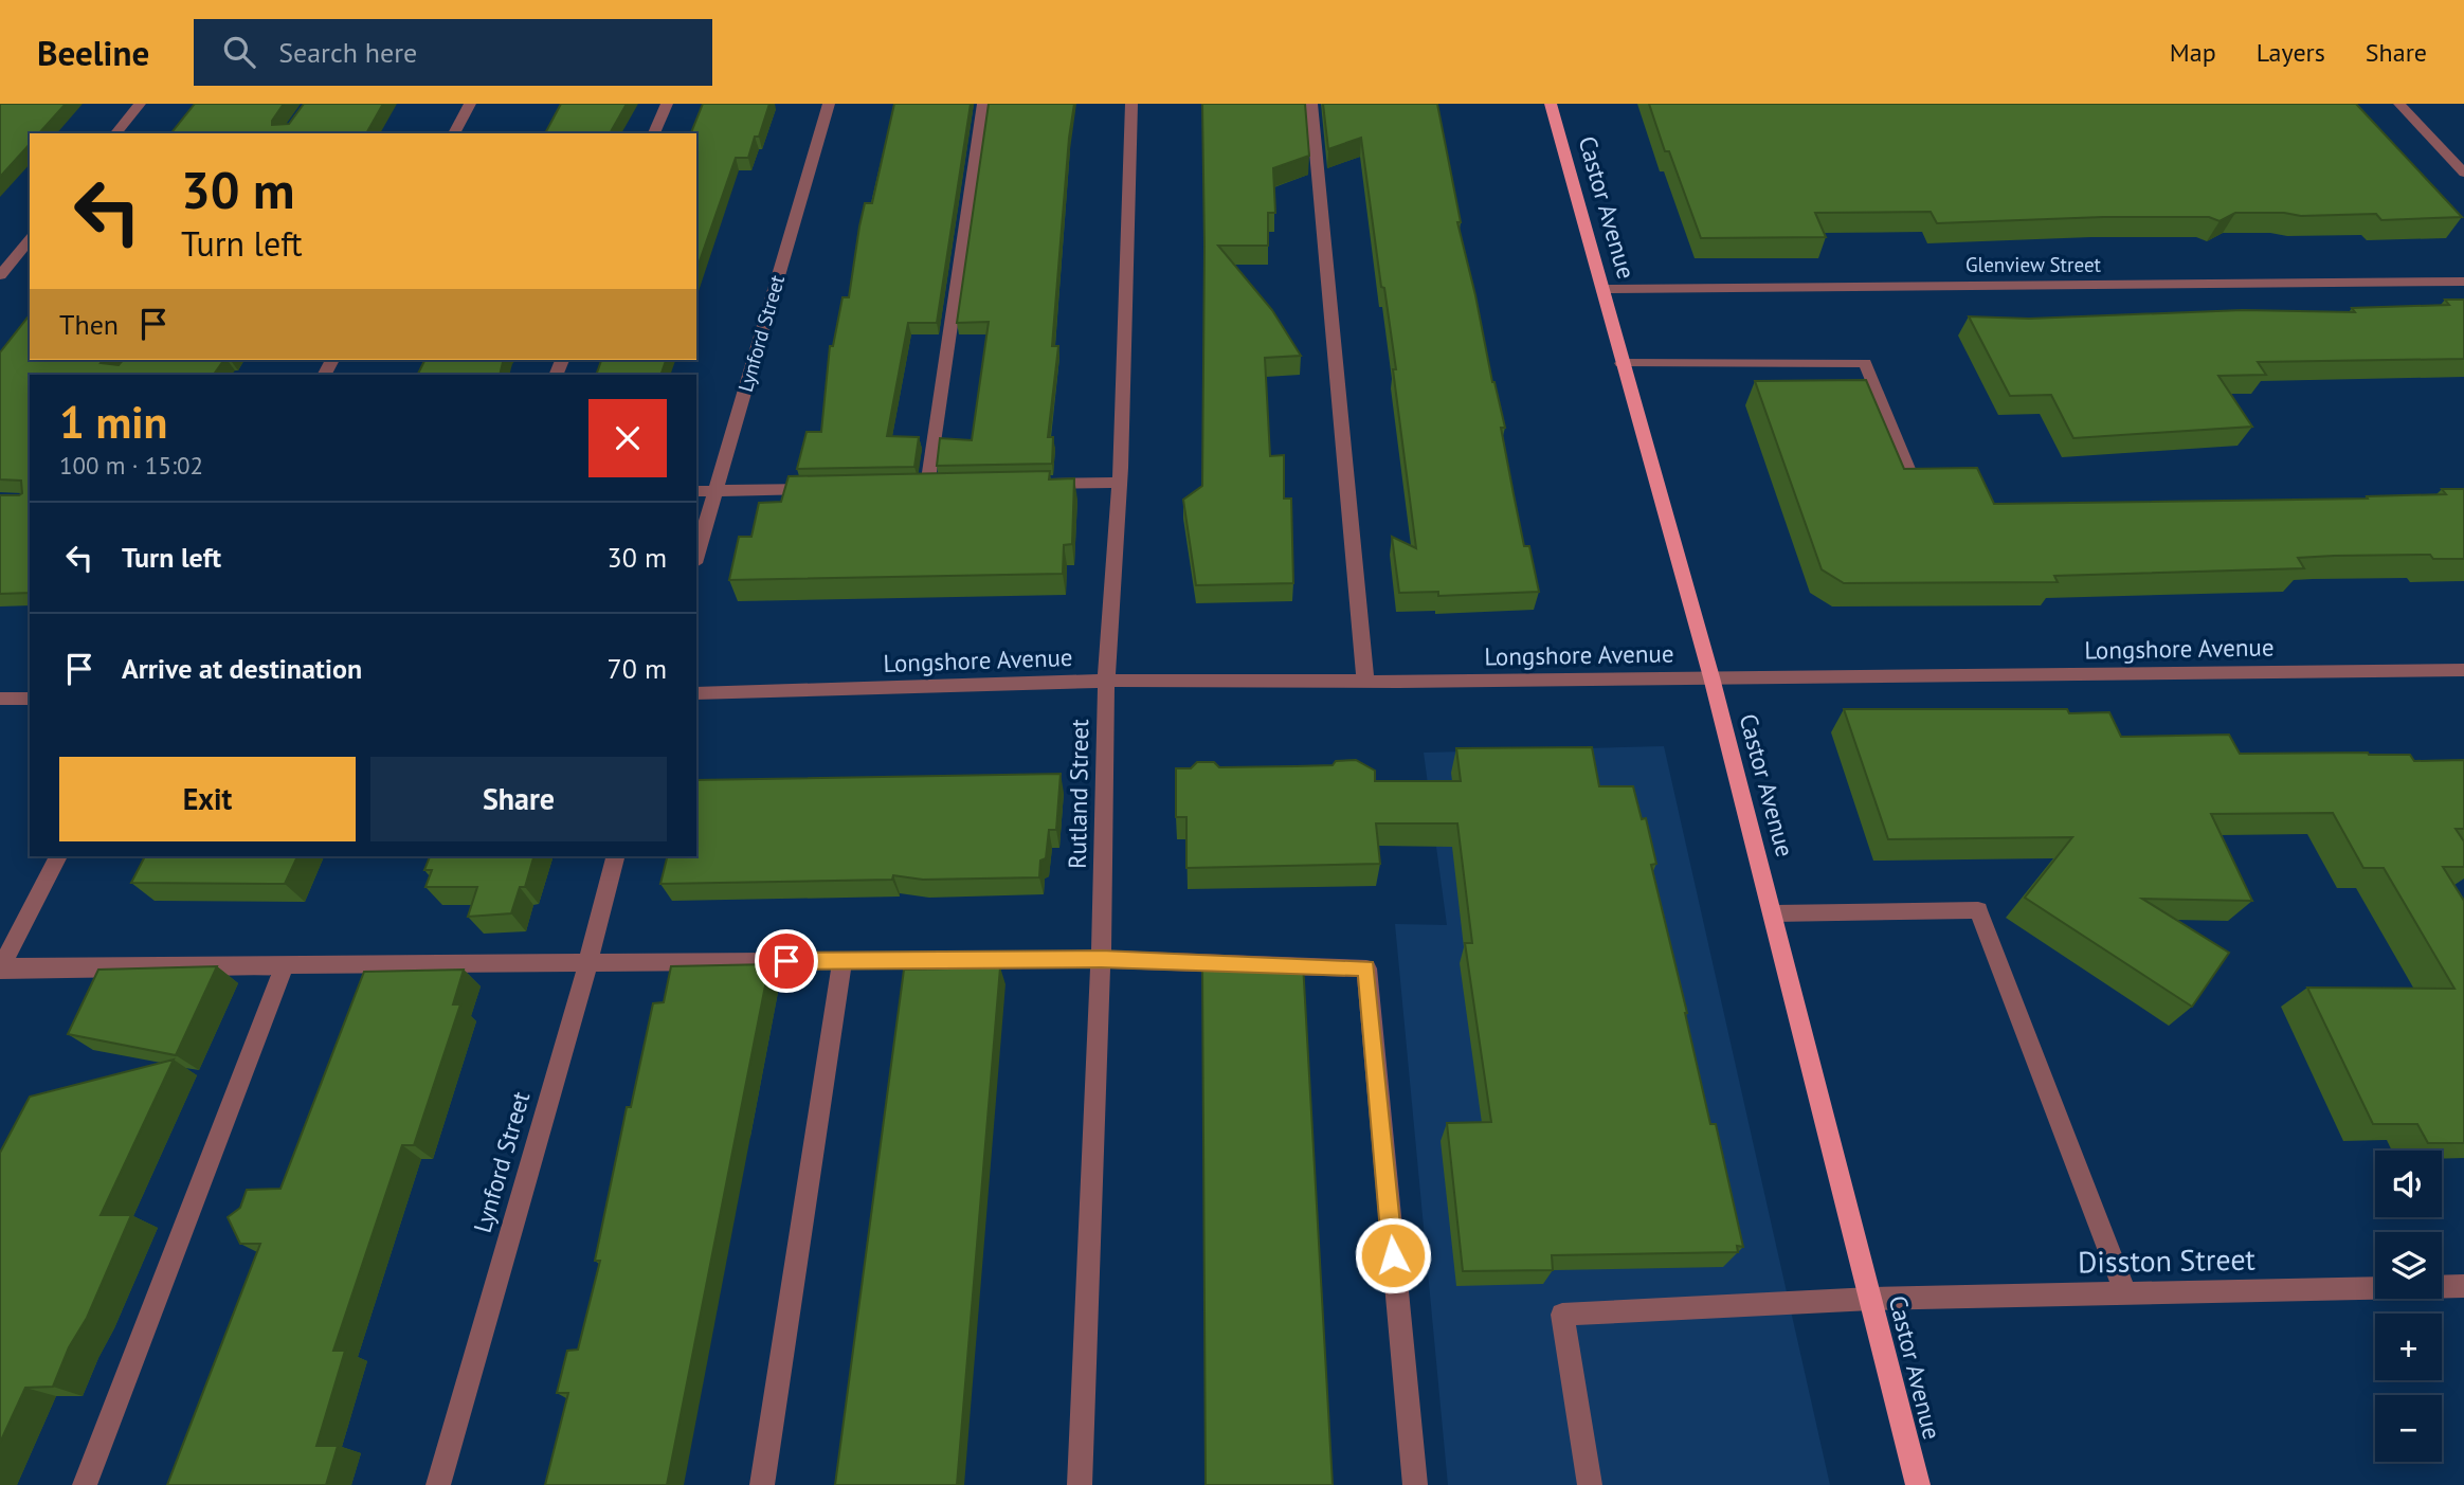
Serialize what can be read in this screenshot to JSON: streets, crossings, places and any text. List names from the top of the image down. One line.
{"streets":{"main road":["Castor Avenue"],"street":["Glenview Street","Lynford Street","Longshore Avenue","Rutland Street","Disston Street"]},"crossings":[["Castor Avenue","Glenview Street"],["Castor Avenue","Longshore Avenue"],["Castor Avenue","Disston Street"],["Longshore Avenue","Rutland Street"]],"page":{"header":"Beeline","search":"Search here","nav":["Map","Layers","Share"],"turn":["30 m","Turn left"],"then":"Then","heading":["1 min","100 m · 15:02"],"list":[{"name":"Turn left","value":"30 m"},{"name":"Arrive at destination","value":"70 m"}],"buttons":["Exit","Share"],"map_buttons":["+","−"]}}
